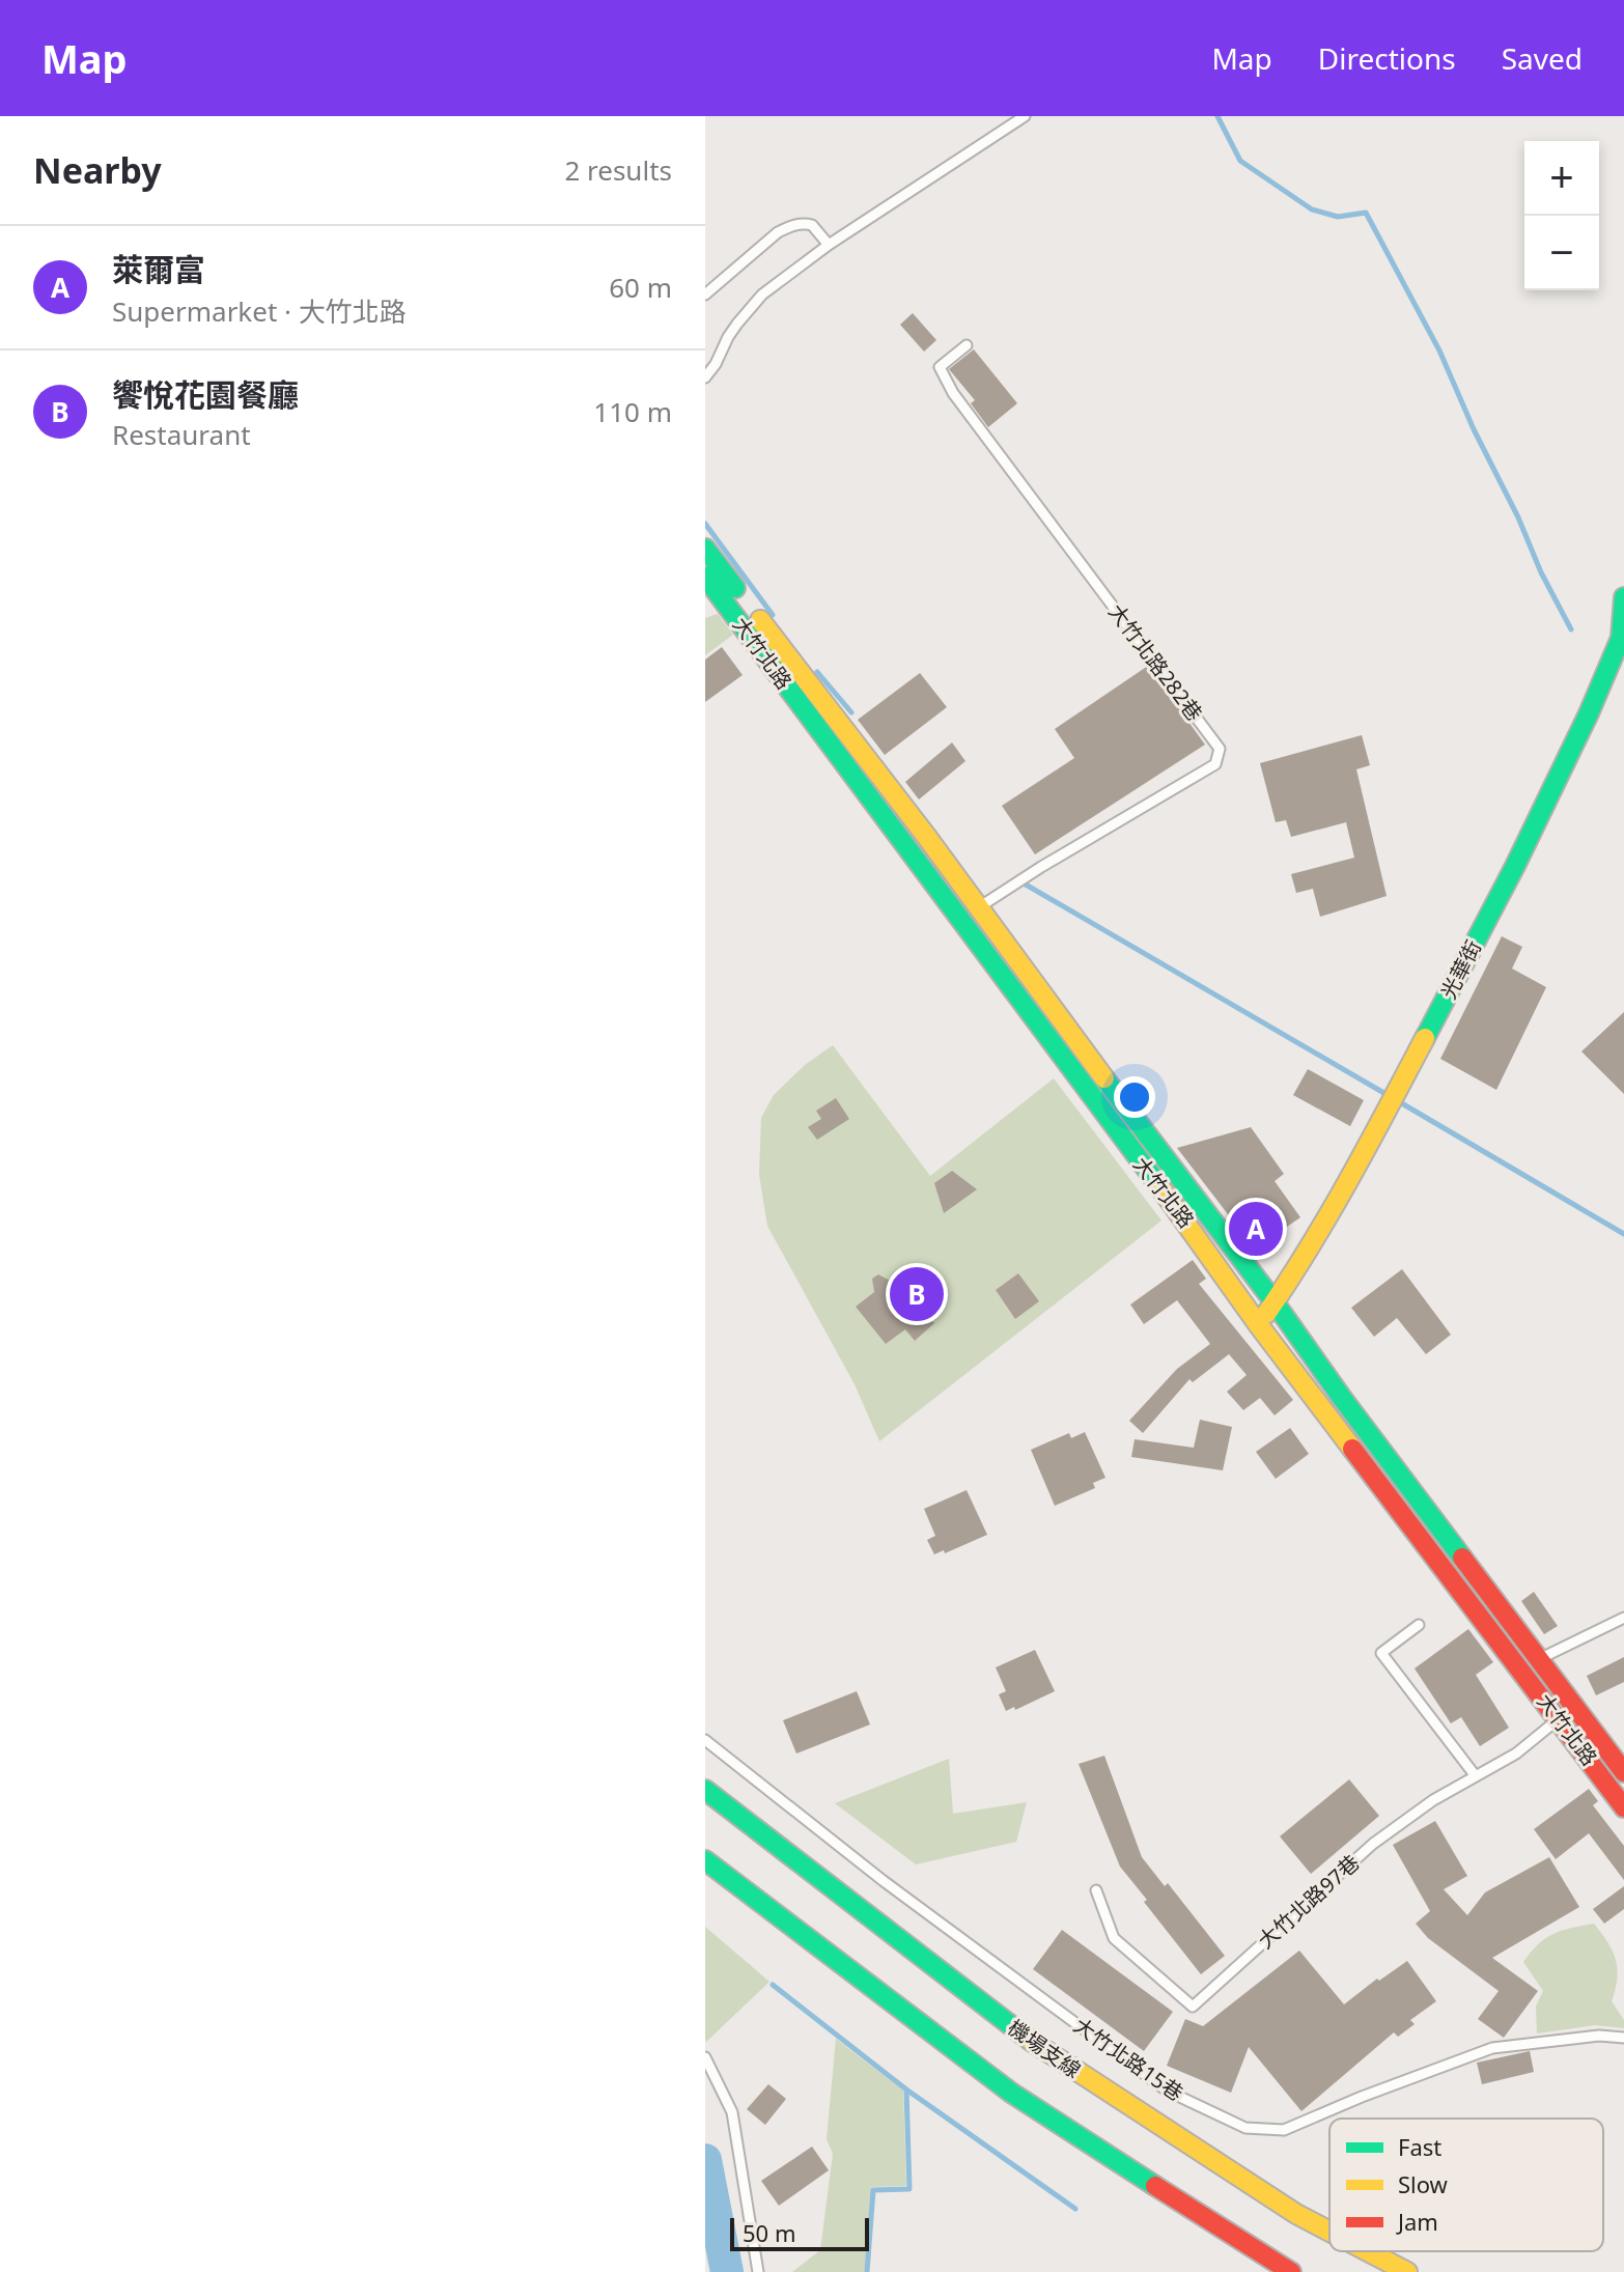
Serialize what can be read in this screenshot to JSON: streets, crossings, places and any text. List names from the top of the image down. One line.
{"streets":{"main road":["大竹北路","光華街","機場支線"],"lane":["大竹北路282巷","大竹北路97巷","大竹北路15巷"]},"crossings":[["大竹北路","大竹北路282巷"],["大竹北路","光華街"],["大竹北路","大竹北路97巷"]],"legend":["Fast","Slow","Jam"],"scale_bar":"50 m","page":{"header":"Map","nav":["Map","Directions","Saved"],"heading":["Nearby","2 results"],"map_buttons":["+","−"],"list":[{"mark":"A","name":"萊爾富","note":"Supermarket · 大竹北路","value":"60 m"},{"mark":"B","name":"饗悅花園餐廳","note":"Restaurant","value":"110 m"}],"pins":["A","B"],"scale":"50 m"}}
